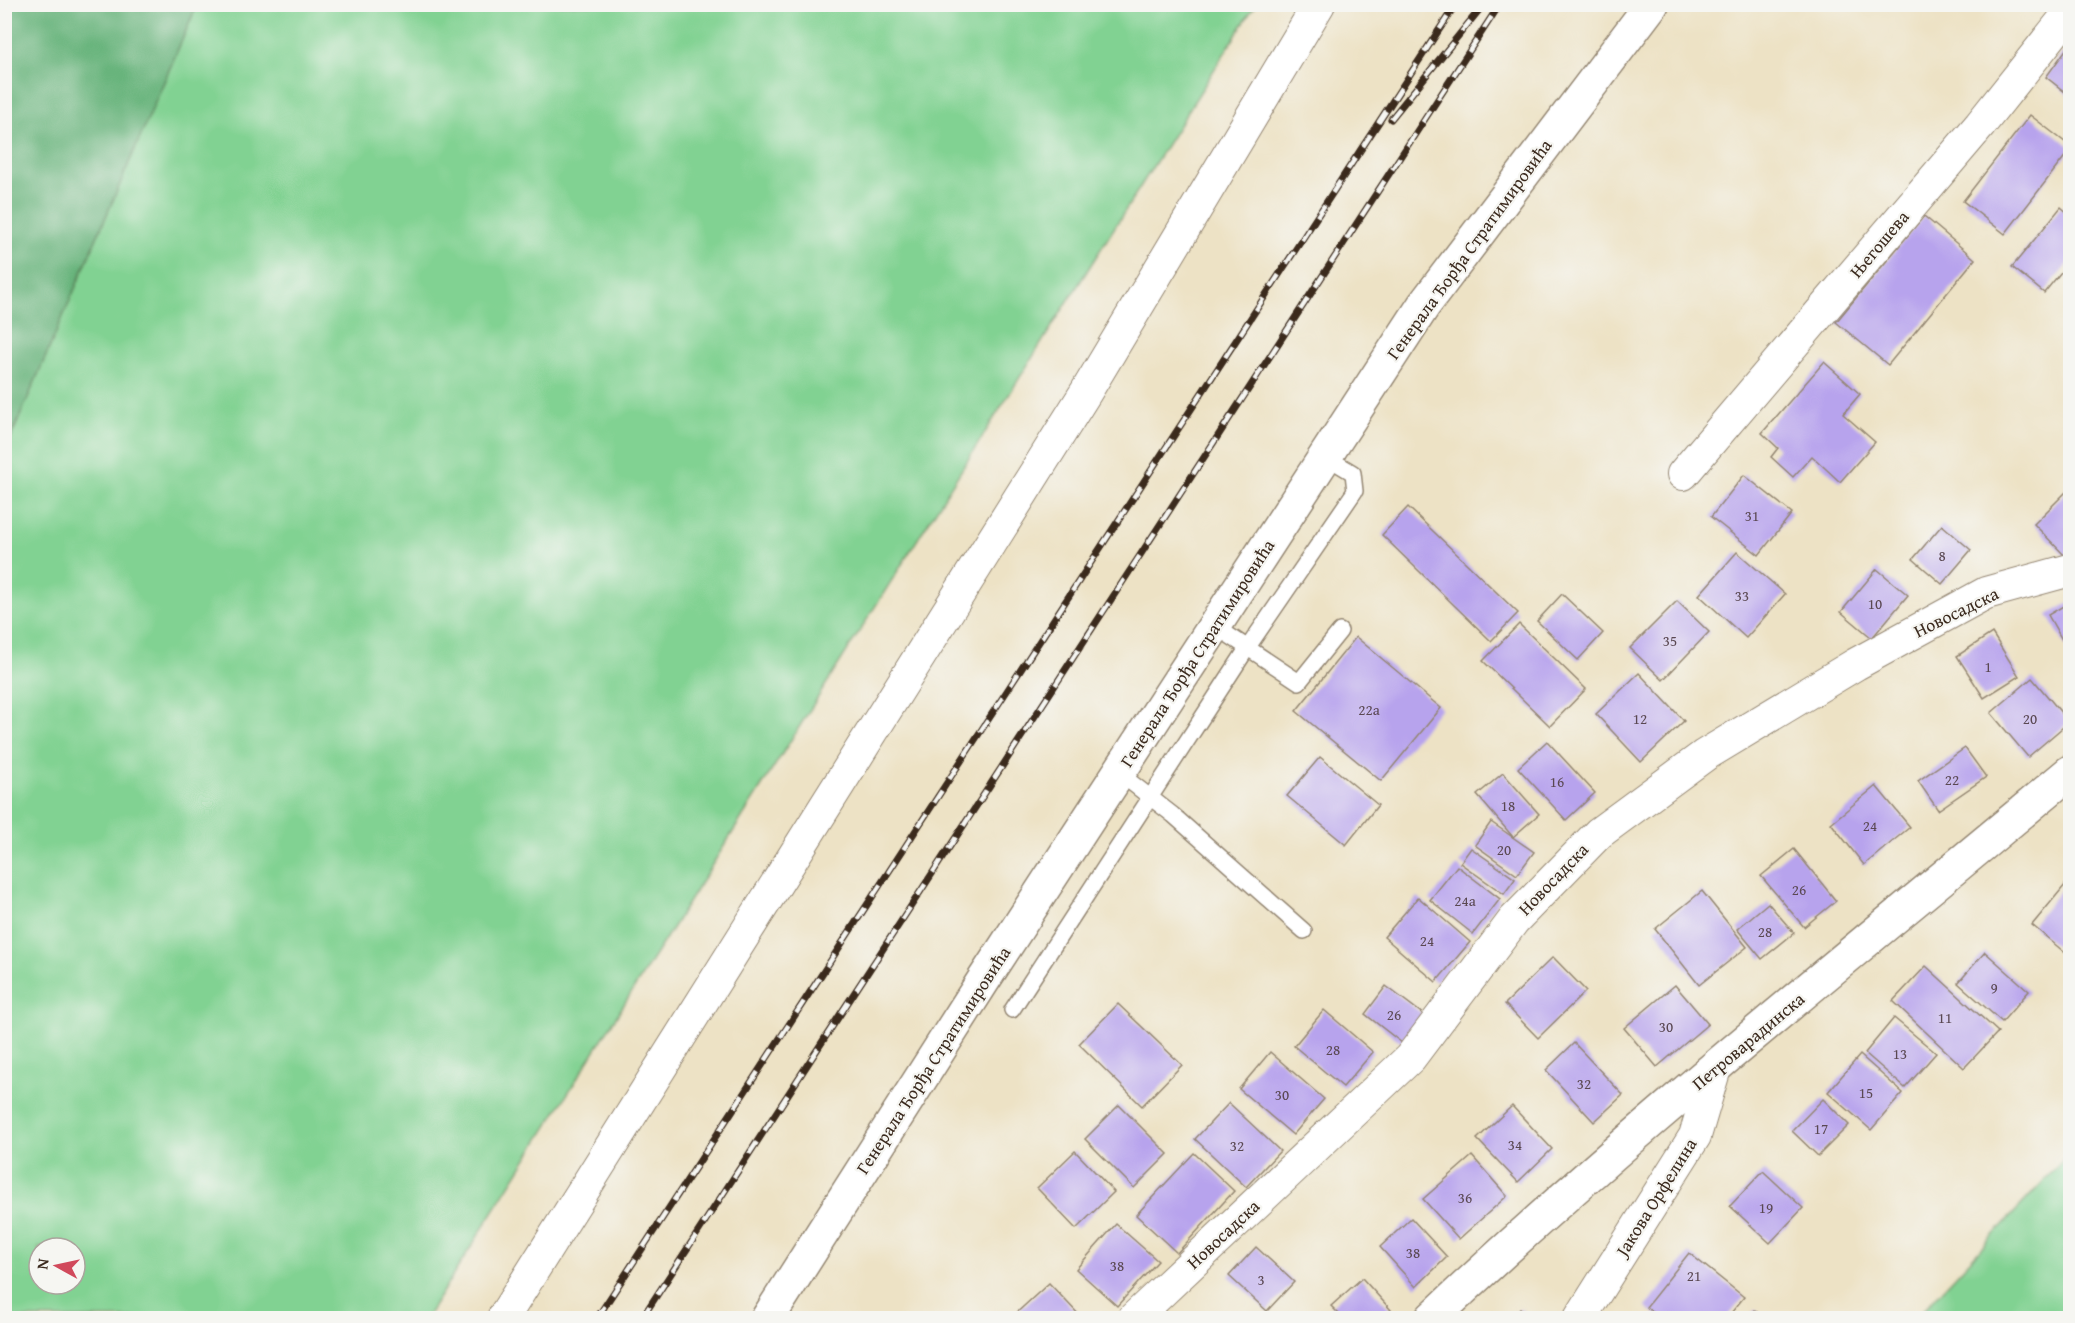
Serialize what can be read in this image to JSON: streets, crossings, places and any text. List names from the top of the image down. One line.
{"streets":{"main road":["Генерала Ђорђа Стратимировића","Петроварадинска"],"street":["Његошева","Новосадска","Јакова Орфелина"]},"crossings":[["Петроварадинска","Јакова Орфелина"]],"house_numbers":["31","8","33","10","35","1","22a","12","20","22","16","18","24","20","26","24a","28","24","9","26","11","30","28","13","32","15","30","17","34","32","36","19","38","38","21","3"],"north":"left"}
